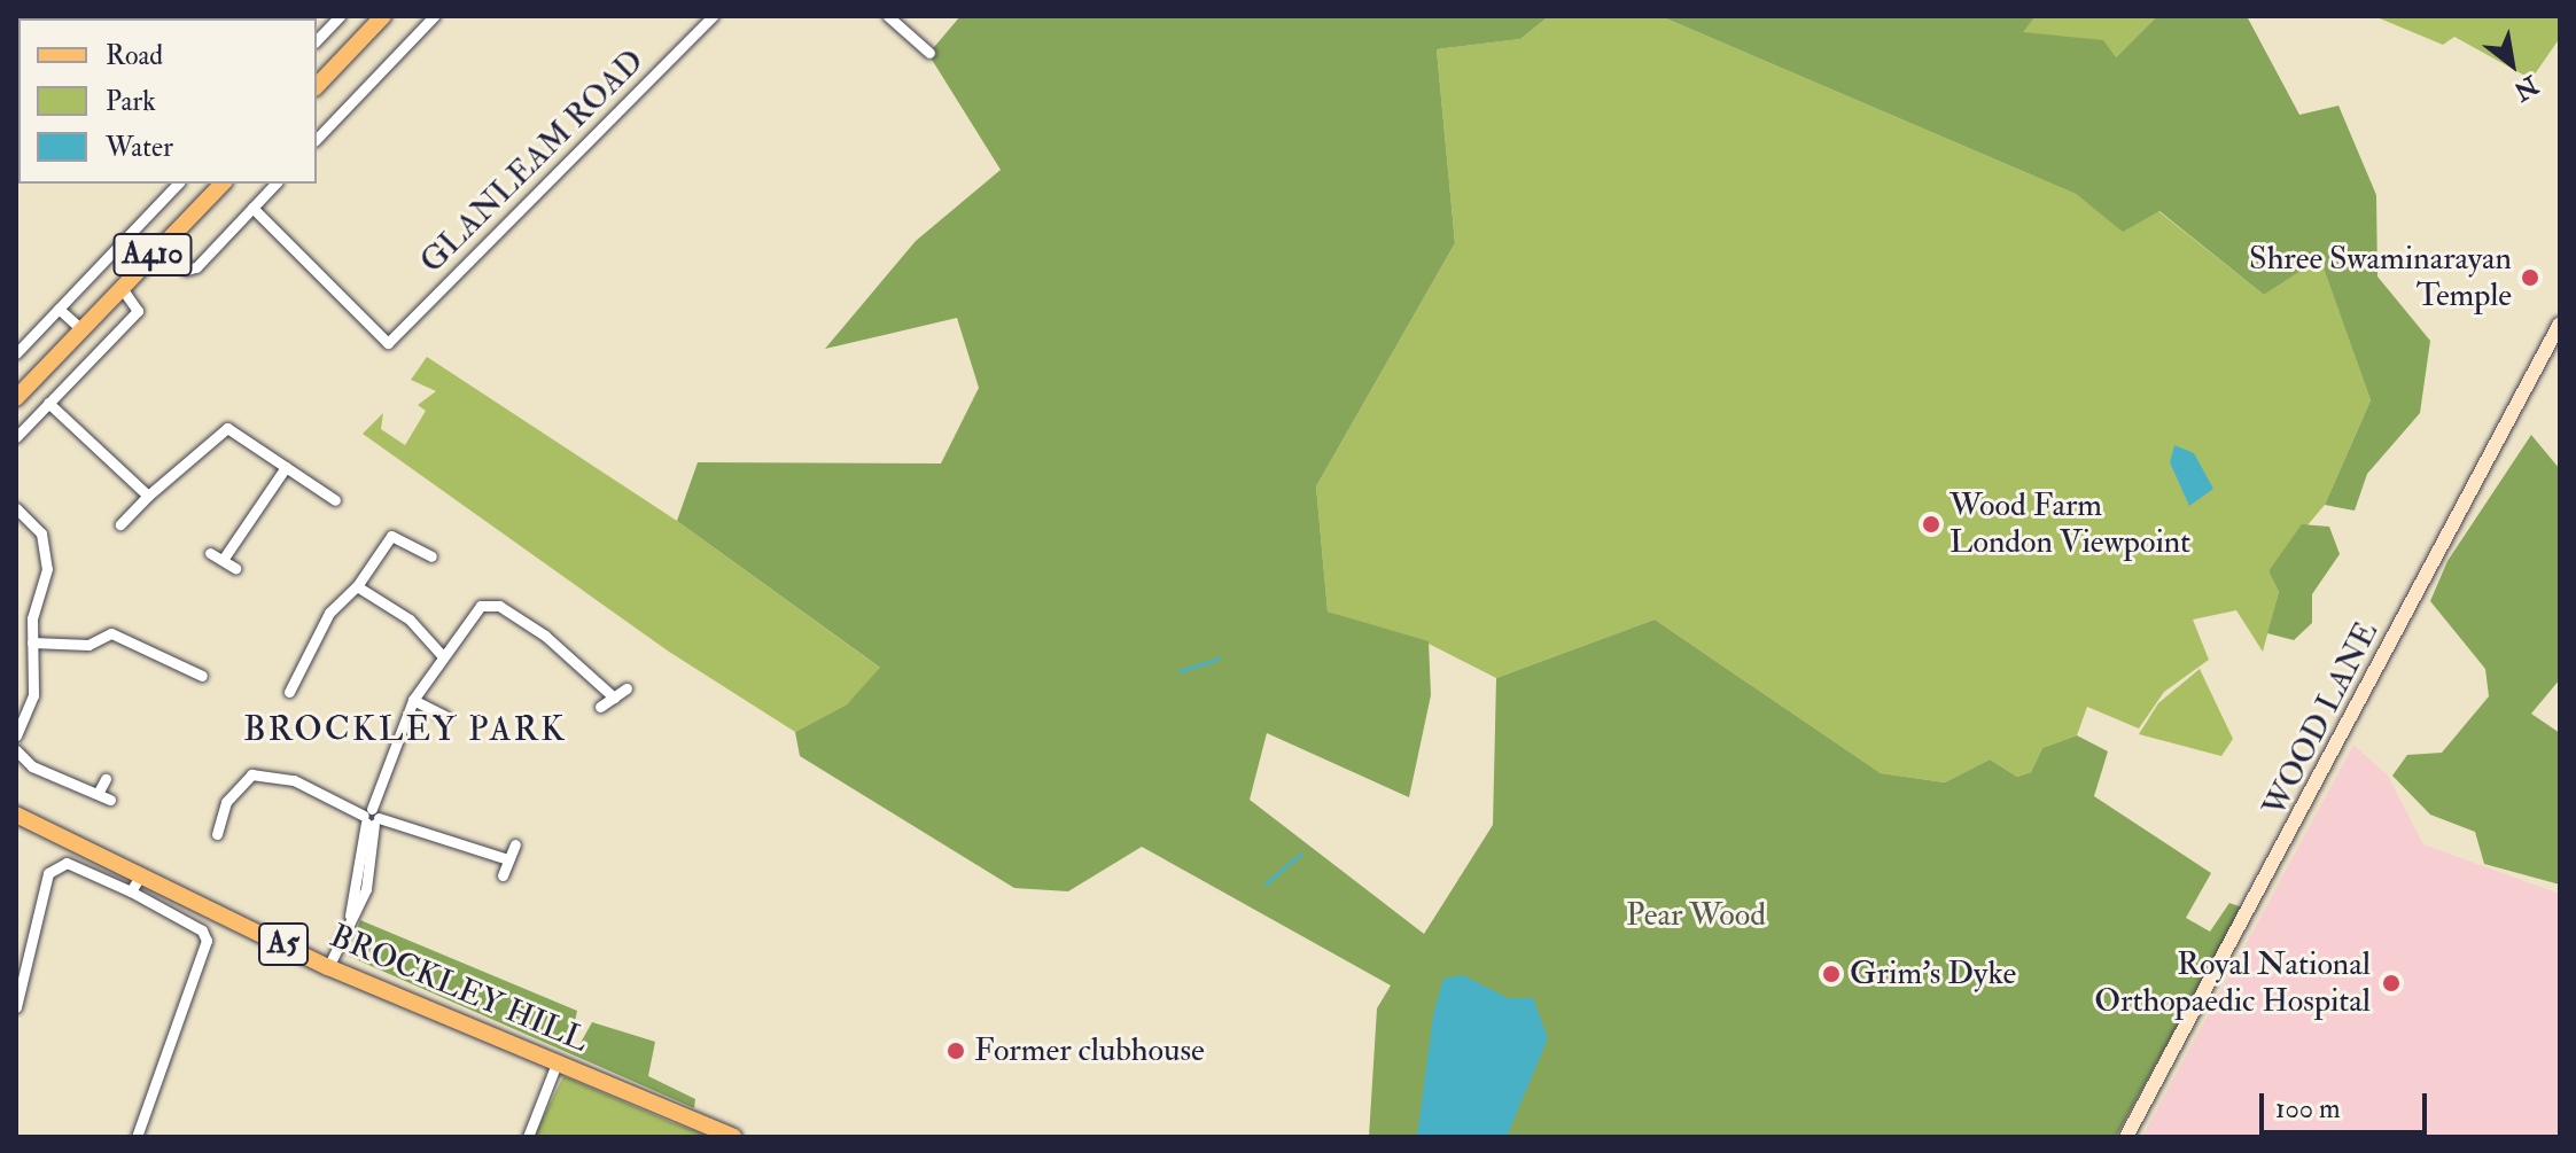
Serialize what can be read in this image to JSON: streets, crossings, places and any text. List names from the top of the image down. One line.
{"streets":{"main road":["A410","A5","BROCKLEY HILL"],"street":["GLANLEAM ROAD","WOOD LANE"]},"districts":["BROCKLEY PARK"],"parks":["Pear Wood"],"places":["Shree Swaminarayan Temple","Wood Farm London Viewpoint","Grim's Dyke","Royal National Orthopaedic Hospital","Former clubhouse"],"legend":["Road","Park","Water"],"scale_bar":"100 m","north":"bottom right"}
